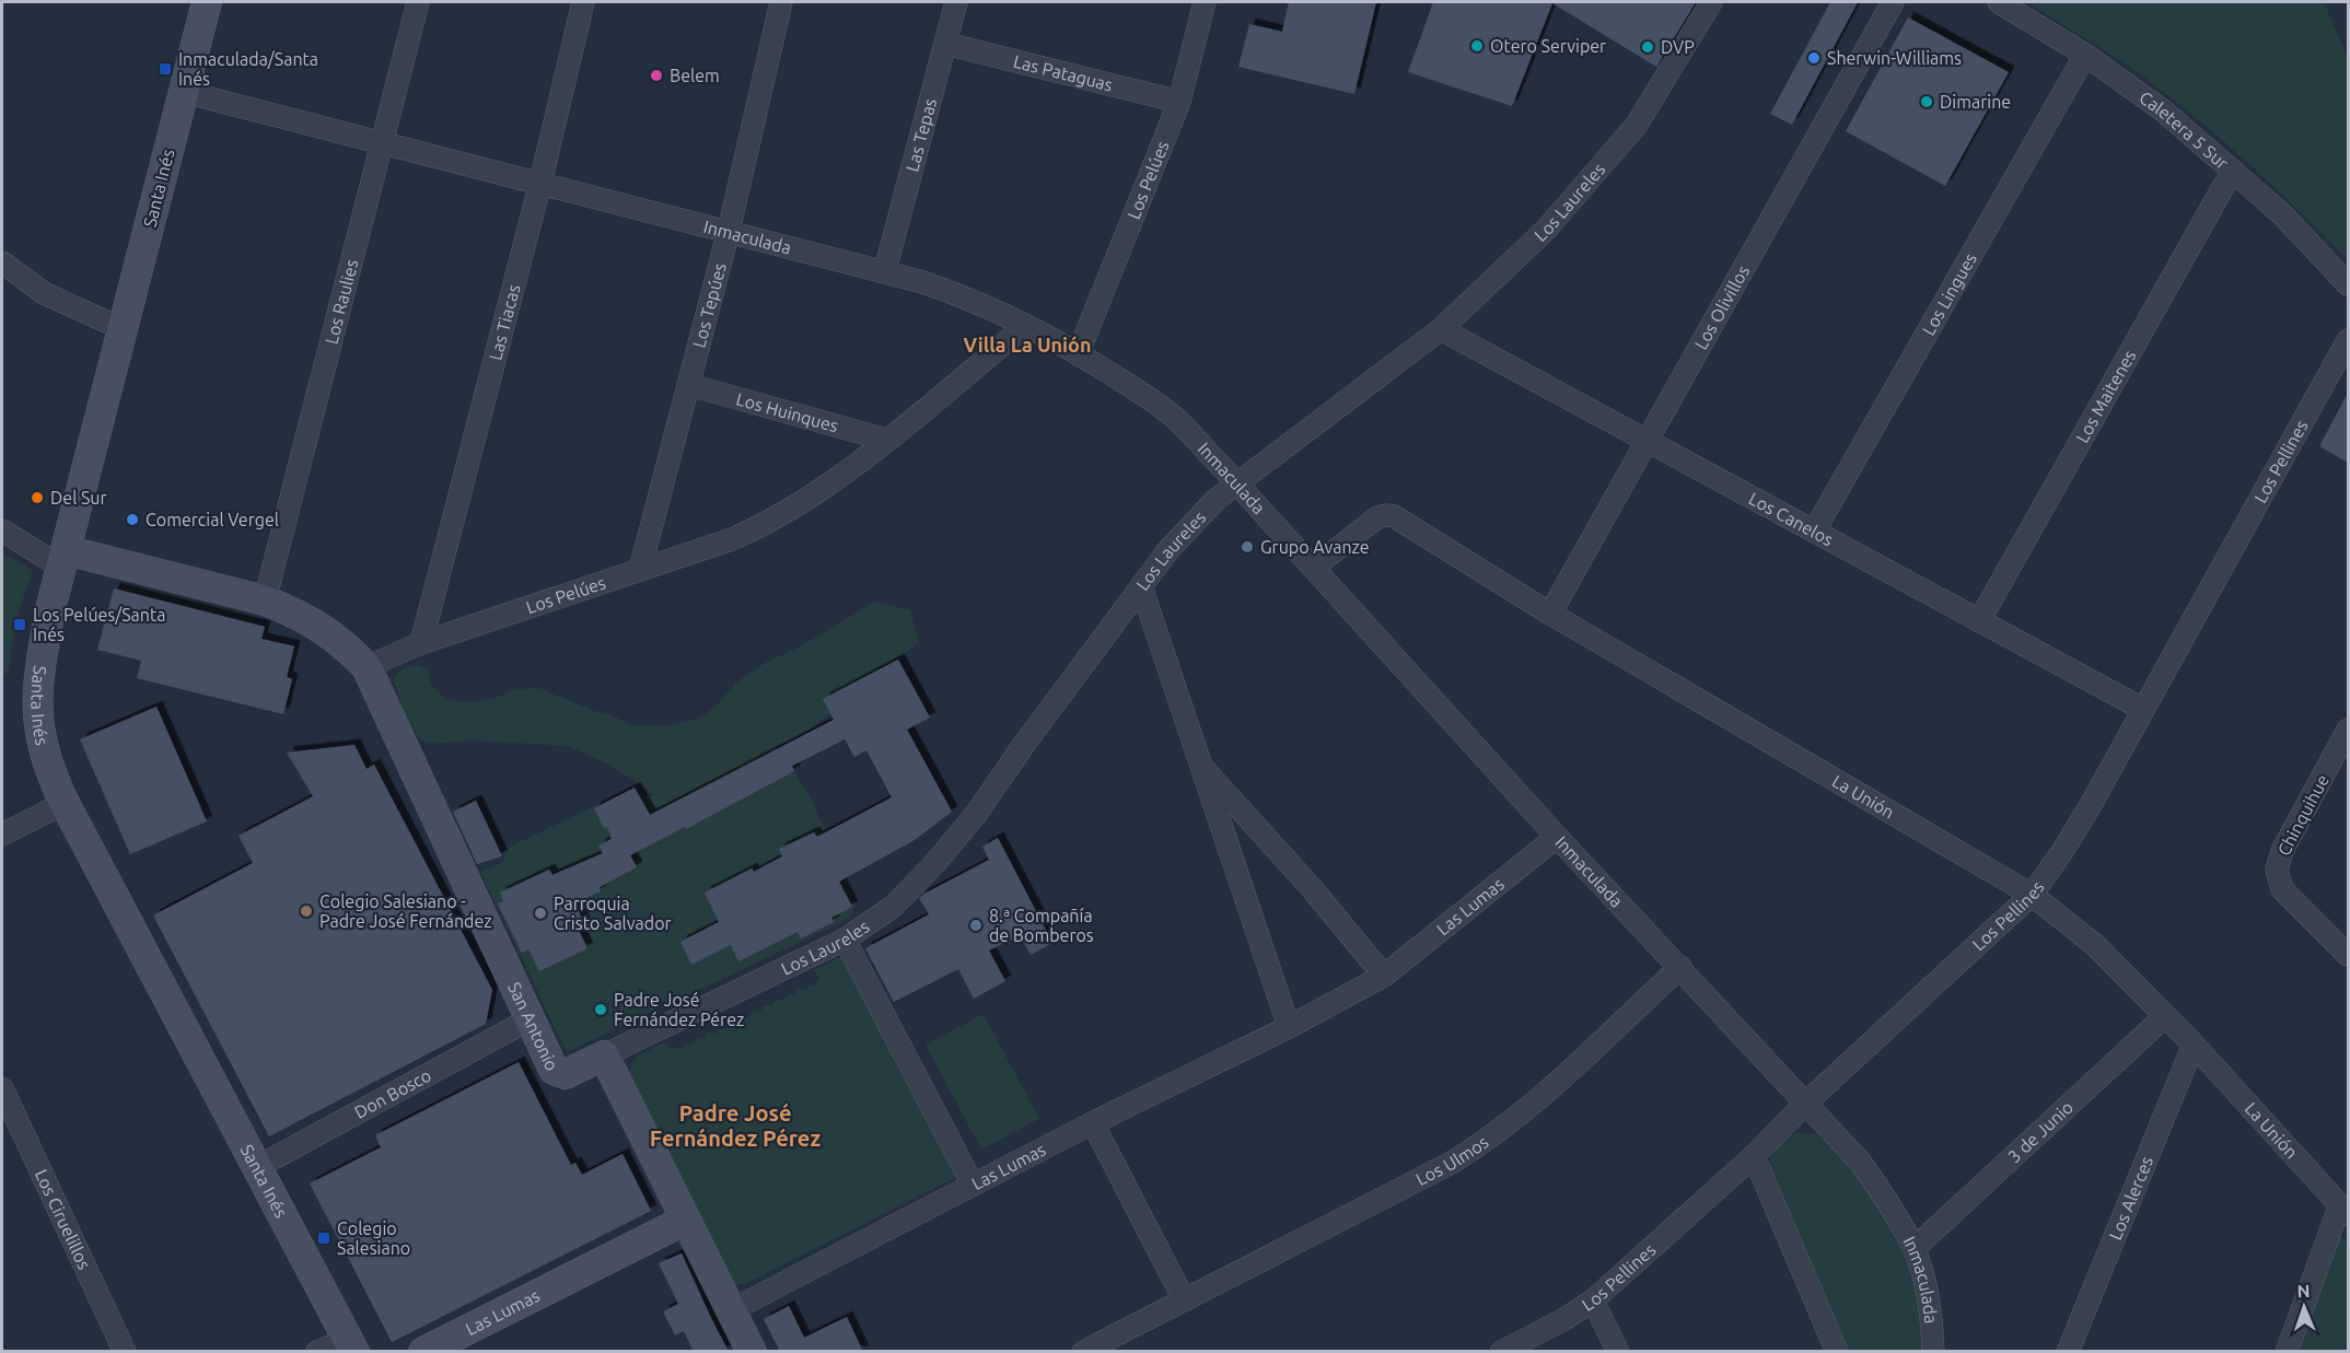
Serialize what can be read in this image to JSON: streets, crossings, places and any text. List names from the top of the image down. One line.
{"streets":{"main road":["Santa Inés","Las Lumas","San Antonio"],"street":["Las Pataguas","Caletera 5 Sur","Las Tepas","Los Pelúes","Los Laureles","Inmaculada","Los Lingues","Los Raulies","Los Tepúes","Los Olivillos","Las Tiacas","Los Maitenes","Los Huinques","Los Pellines","Los Canelos","La Unión","Chinquihue","Don Bosco","3 de Junio","Los Ulmos","Los Alerces","Los Ciruelillos"]},"crossings":[["Las Pataguas","Las Tepas"],["Las Pataguas","Los Pelúes"],["Caletera 5 Sur","Los Lingues"],["Caletera 5 Sur","Los Maitenes"],["Las Tepas","Inmaculada"],["Los Pelúes","Inmaculada"],["Los Pelúes","Los Tepúes"],["Los Pelúes","Las Tiacas"],["Los Pelúes","Los Huinques"],["Los Pelúes","San Antonio"],["Santa Inés","Inmaculada"],["Santa Inés","Don Bosco"],["Los Laureles","Inmaculada"],["Los Laureles","Los Canelos"],["Los Laureles","San Antonio"],["Inmaculada","Los Raulies"],["Inmaculada","Los Tepúes"],["Inmaculada","Las Tiacas"],["Inmaculada","Los Pellines"],["Inmaculada","La Unión"],["Inmaculada","Las Lumas"],["Inmaculada","3 de Junio"],["Inmaculada","Los Ulmos"],["Los Lingues","Los Canelos"],["Los Tepúes","Los Huinques"],["Los Olivillos","Los Canelos"],["Los Olivillos","La Unión"],["Los Maitenes","Los Canelos"],["Los Pellines","Los Canelos"],["Los Pellines","La Unión"],["La Unión","3 de Junio"],["La Unión","Los Alerces"],["San Antonio","Don Bosco"]],"districts":["Villa La Unión","Padre José Fernández Pérez"],"places":{"other":["Otero Serviper","DVP","Sherwin-Williams","Belem","Dimarine","Del Sur","Comercial Vergel","Grupo Avanze","Colegio Salesiano - Padre José Fernández","Parroquia Cristo Salvador","8.ª Compañía de Bomberos","Padre José Fernández Pérez"],"transit":["Inmaculada/Santa Inés","Los Pelúes/Santa Inés","Colegio Salesiano"]},"north":"top"}
